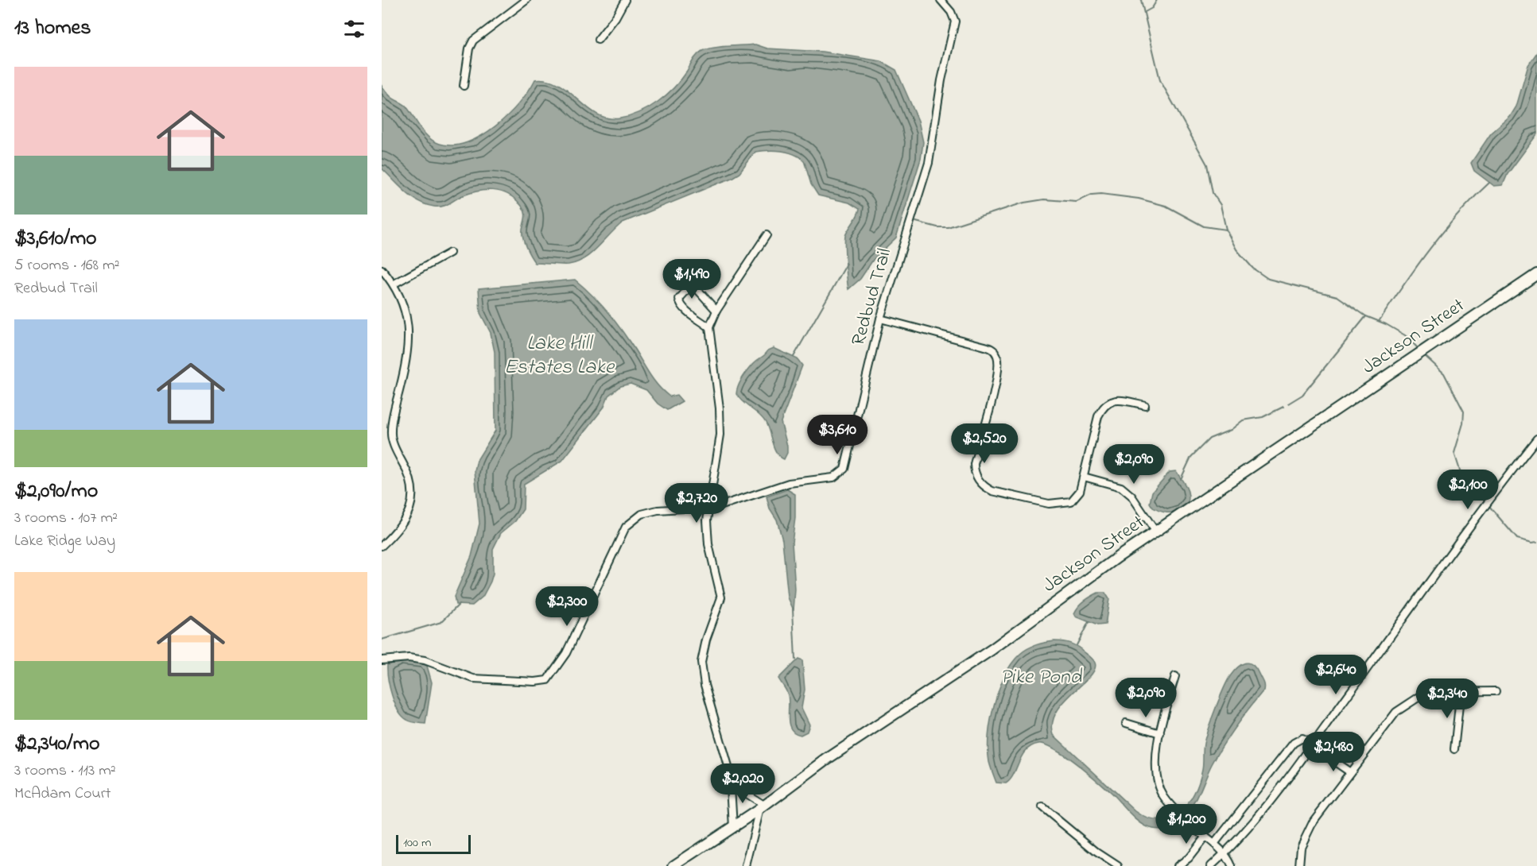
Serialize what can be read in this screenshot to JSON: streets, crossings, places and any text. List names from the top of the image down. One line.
{"streets":{"main road":["Jackson Street"],"street":["Redbud Trail"]},"water":["Lake Hill Estates Lake","Pike Pond"],"scale_bar":"100 m","page":{"heading":"13 homes","list":[{"name":"$3,610/mo","note":"5 rooms · 168 m² · Redbud Trail"},{"name":"$2,090/mo","note":"3 rooms · 107 m² · Lake Ridge Way"},{"name":"$2,340/mo","note":"3 rooms · 113 m² · McAdam Court"}],"price":["$1,490","$3,610","$2,520","$2,090","$2,100","$2,720","$2,300","$2,640","$2,090","$2,340","$2,480","$2,020","$1,200"],"scale":"100 m"}}
